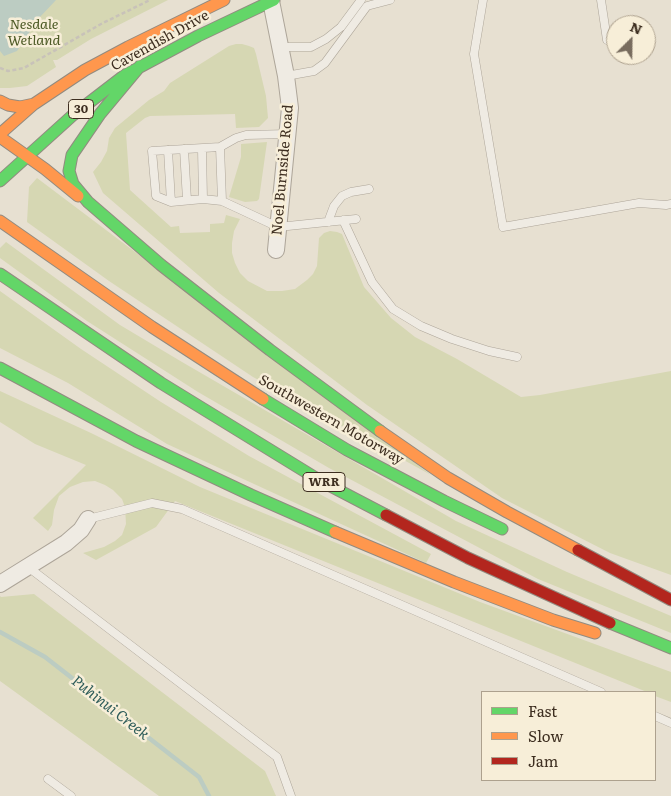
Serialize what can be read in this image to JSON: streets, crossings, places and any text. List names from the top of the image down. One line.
{"streets":{"main road":["Cavendish Drive","30","Southwestern Motorway","WRR"],"street":["Noel Burnside Road"]},"crossings":[["Cavendish Drive","Noel Burnside Road"]],"water":["Puhinui Creek"],"parks":["Nesdale Wetland"],"legend":["Fast","Slow","Jam"],"north":"top right"}
